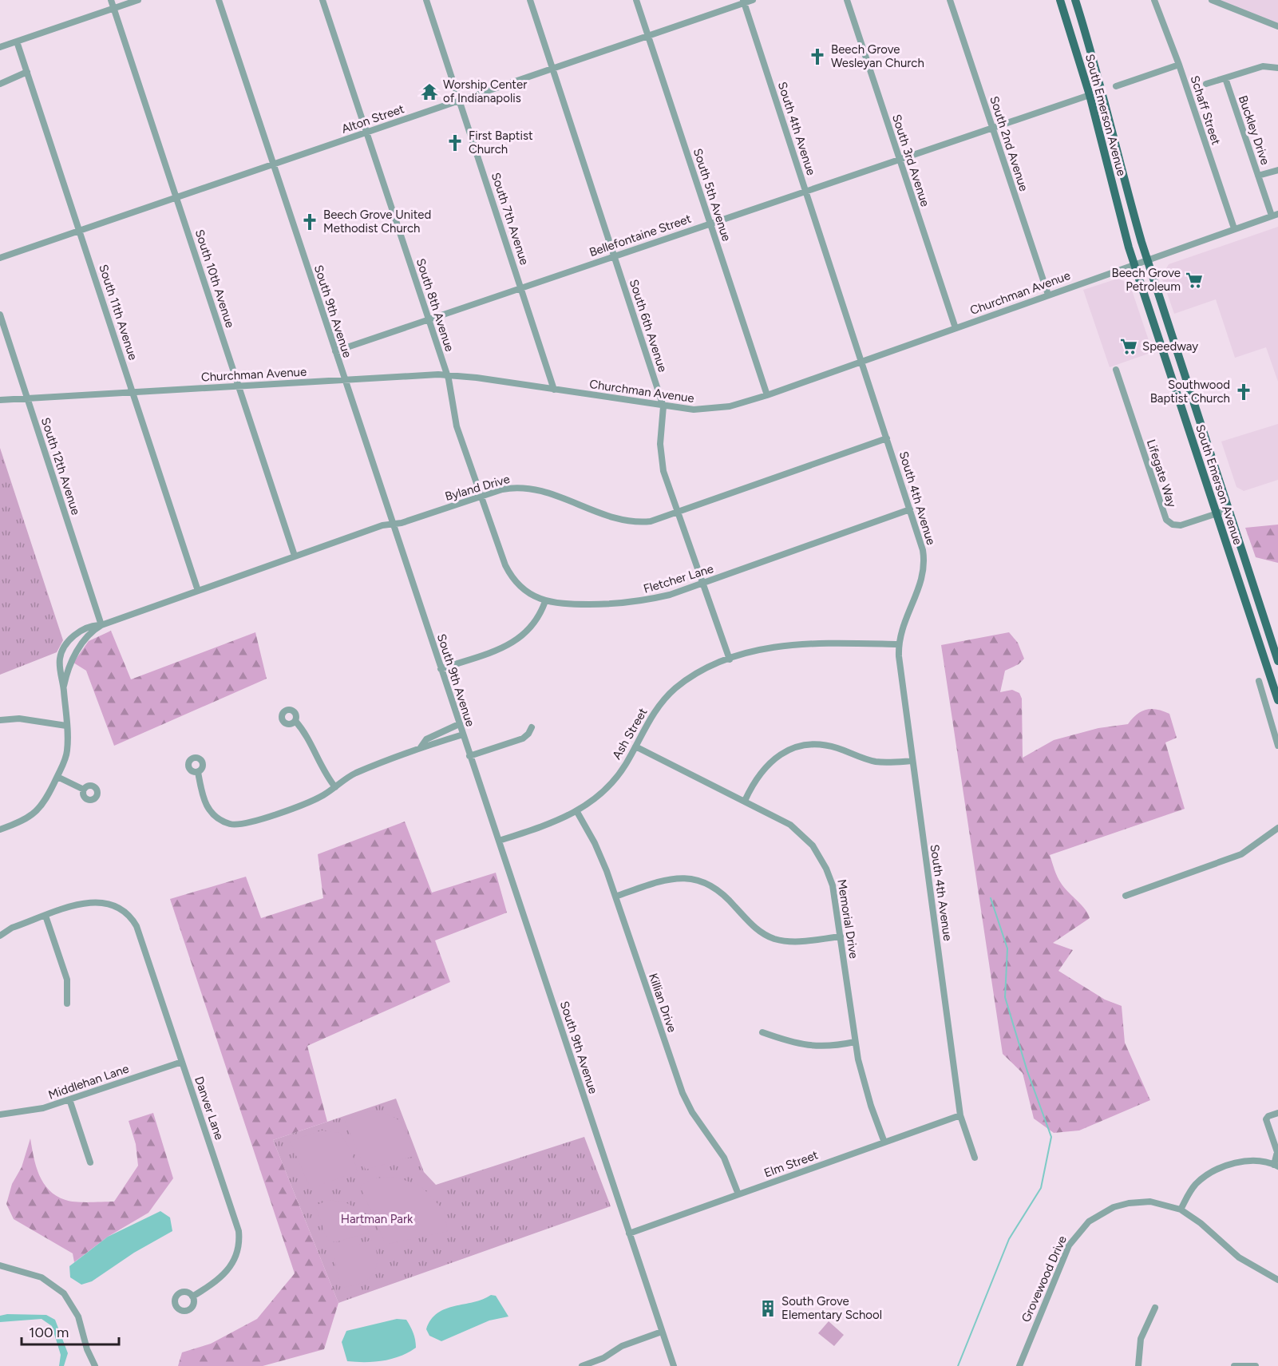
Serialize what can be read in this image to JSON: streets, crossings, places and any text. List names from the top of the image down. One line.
{"streets":{"main road":["South Emerson Avenue"],"street":["Schaff Street","Alton Street","South 4th Avenue","Buckley Drive","South 2nd Avenue","South 3rd Avenue","South 5th Avenue","South 7th Avenue","Bellefontaine Street","South 10th Avenue","Churchman Avenue","South 8th Avenue","South 9th Avenue","South 11th Avenue","South 6th Avenue","South 12th Avenue","Lifegate Way","Byland Drive","Fletcher Lane","Ash Street","Memorial Drive","Killian Drive","Middlehan Lane","Danver Lane","Elm Street","Grovewood Drive"]},"crossings":[["Schaff Street","Churchman Avenue"],["South Emerson Avenue","Bellefontaine Street"],["South Emerson Avenue","Churchman Avenue"],["South Emerson Avenue","Lifegate Way"],["Alton Street","South 4th Avenue"],["Alton Street","South 5th Avenue"],["Alton Street","South 7th Avenue"],["Alton Street","South 10th Avenue"],["Alton Street","South 8th Avenue"],["Alton Street","South 9th Avenue"],["Alton Street","South 11th Avenue"],["Alton Street","South 6th Avenue"],["South 4th Avenue","Bellefontaine Street"],["South 4th Avenue","Churchman Avenue"],["South 4th Avenue","Byland Drive"],["South 4th Avenue","Fletcher Lane"],["South 4th Avenue","Ash Street"],["South 4th Avenue","Elm Street"],["Buckley Drive","Churchman Avenue"],["South 2nd Avenue","Bellefontaine Street"],["South 2nd Avenue","Churchman Avenue"],["South 3rd Avenue","Bellefontaine Street"],["South 3rd Avenue","Churchman Avenue"],["South 5th Avenue","Bellefontaine Street"],["South 5th Avenue","Churchman Avenue"],["South 7th Avenue","Bellefontaine Street"],["South 7th Avenue","Churchman Avenue"],["Bellefontaine Street","South 8th Avenue"],["Bellefontaine Street","South 9th Avenue"],["Bellefontaine Street","South 6th Avenue"],["South 10th Avenue","Churchman Avenue"],["South 10th Avenue","Byland Drive"],["Churchman Avenue","South 8th Avenue"],["Churchman Avenue","South 9th Avenue"],["Churchman Avenue","South 11th Avenue"],["Churchman Avenue","South 6th Avenue"],["Churchman Avenue","South 12th Avenue"],["South 8th Avenue","Byland Drive"],["South 8th Avenue","Fletcher Lane"],["South 9th Avenue","Byland Drive"],["South 9th Avenue","Ash Street"],["South 9th Avenue","Elm Street"],["South 11th Avenue","Byland Drive"],["South 6th Avenue","Byland Drive"],["South 6th Avenue","Fletcher Lane"],["South 6th Avenue","Ash Street"],["South 12th Avenue","Byland Drive"],["Ash Street","Memorial Drive"],["Ash Street","Killian Drive"],["Memorial Drive","Elm Street"],["Killian Drive","Elm Street"],["Middlehan Lane","Danver Lane"]],"parks":["Hartman Park"],"places":{"church":["Beech Grove Wesleyan Church","First Baptist Church","Beech Grove United Methodist Church","Southwood Baptist Church"],"temple":["Worship Center of Indianapolis"],"supermarket":["Beech Grove Petroleum","Speedway"],"building":["South Grove Elementary School"]},"scale_bar":"100 m"}
